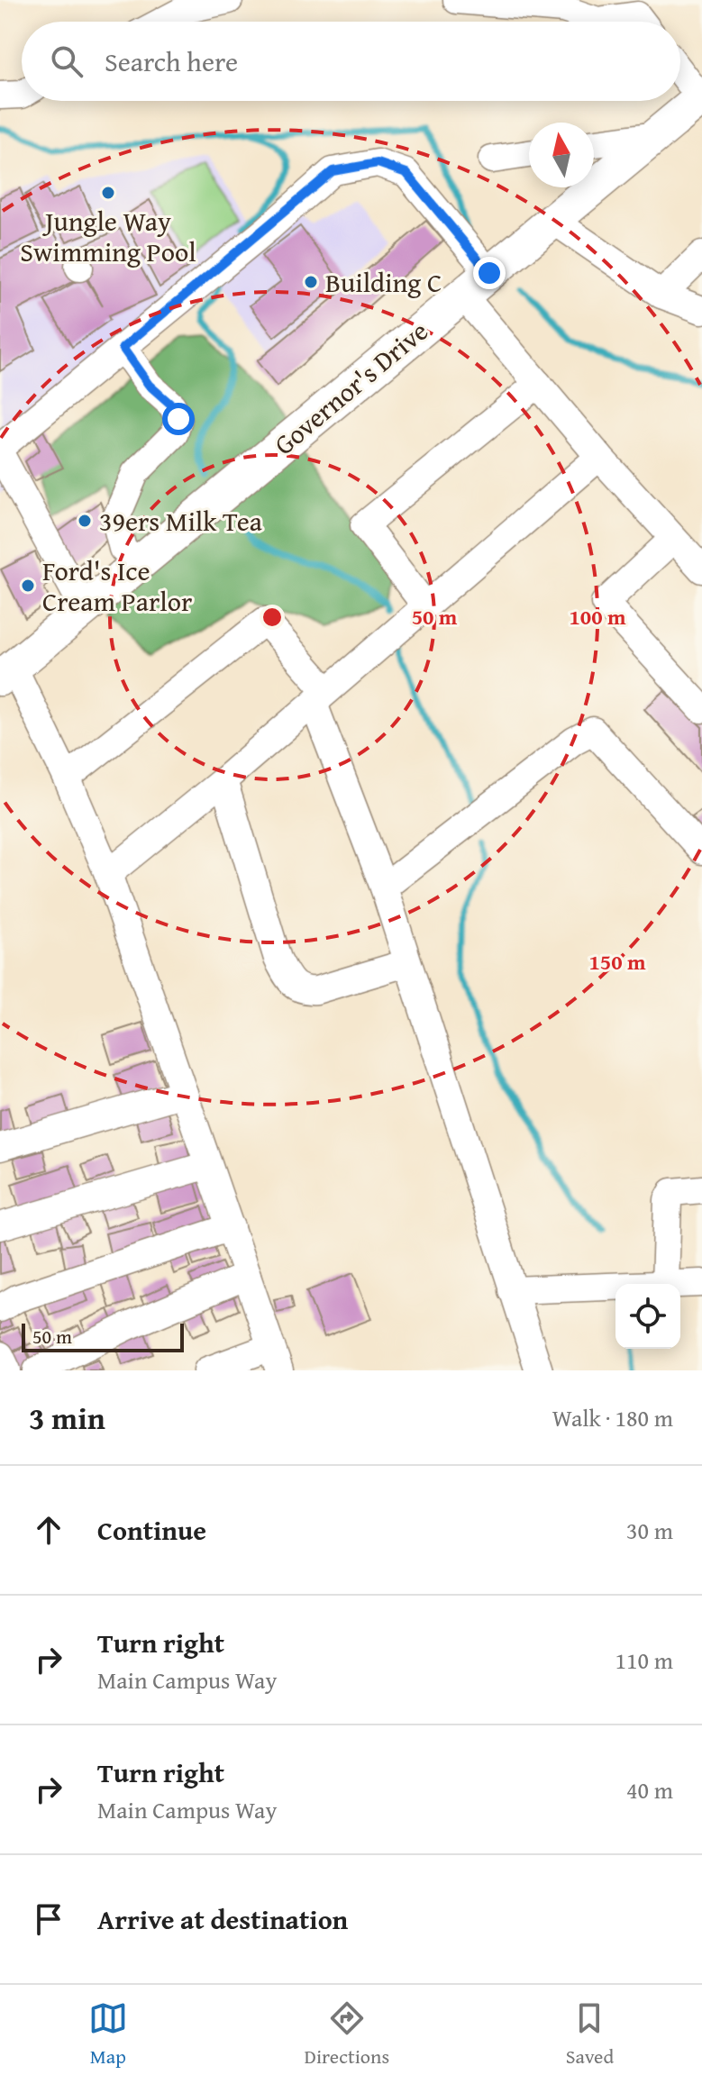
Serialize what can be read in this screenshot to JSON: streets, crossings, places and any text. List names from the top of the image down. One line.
{"streets":{"main road":["Governor's Drive"]},"places":["Jungle Way Swimming Pool","Building C","39ers Milk Tea","Ford's Ice Cream Parlor"],"scale_bar":"50 m","north":"top","page":{"search":"Search here","scale":"50 m","heading":["3 min","Walk · 180 m"],"list":[["Continue","30 m"],["Turn right","Main Campus Way","110 m"],["Turn right","Main Campus Way","40 m"],"Arrive at destination"],"nav":["Map","Directions","Saved"]},"rings":["50 m","100 m","150 m"]}
